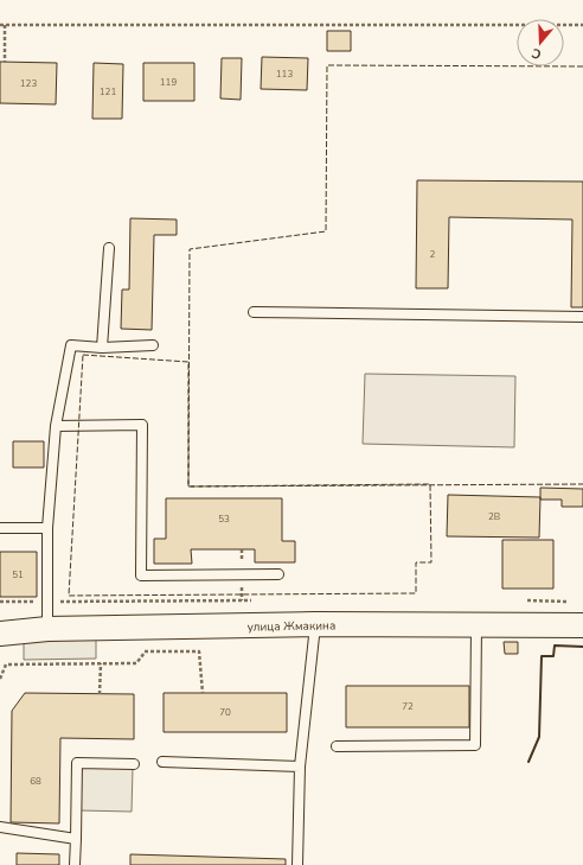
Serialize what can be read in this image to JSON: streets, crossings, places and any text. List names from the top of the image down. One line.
{"streets":{"street":["улица Жмакина"]},"house_numbers":["113","119","123","121","2","2В","53","51","72","70","68"],"north":"bottom"}
